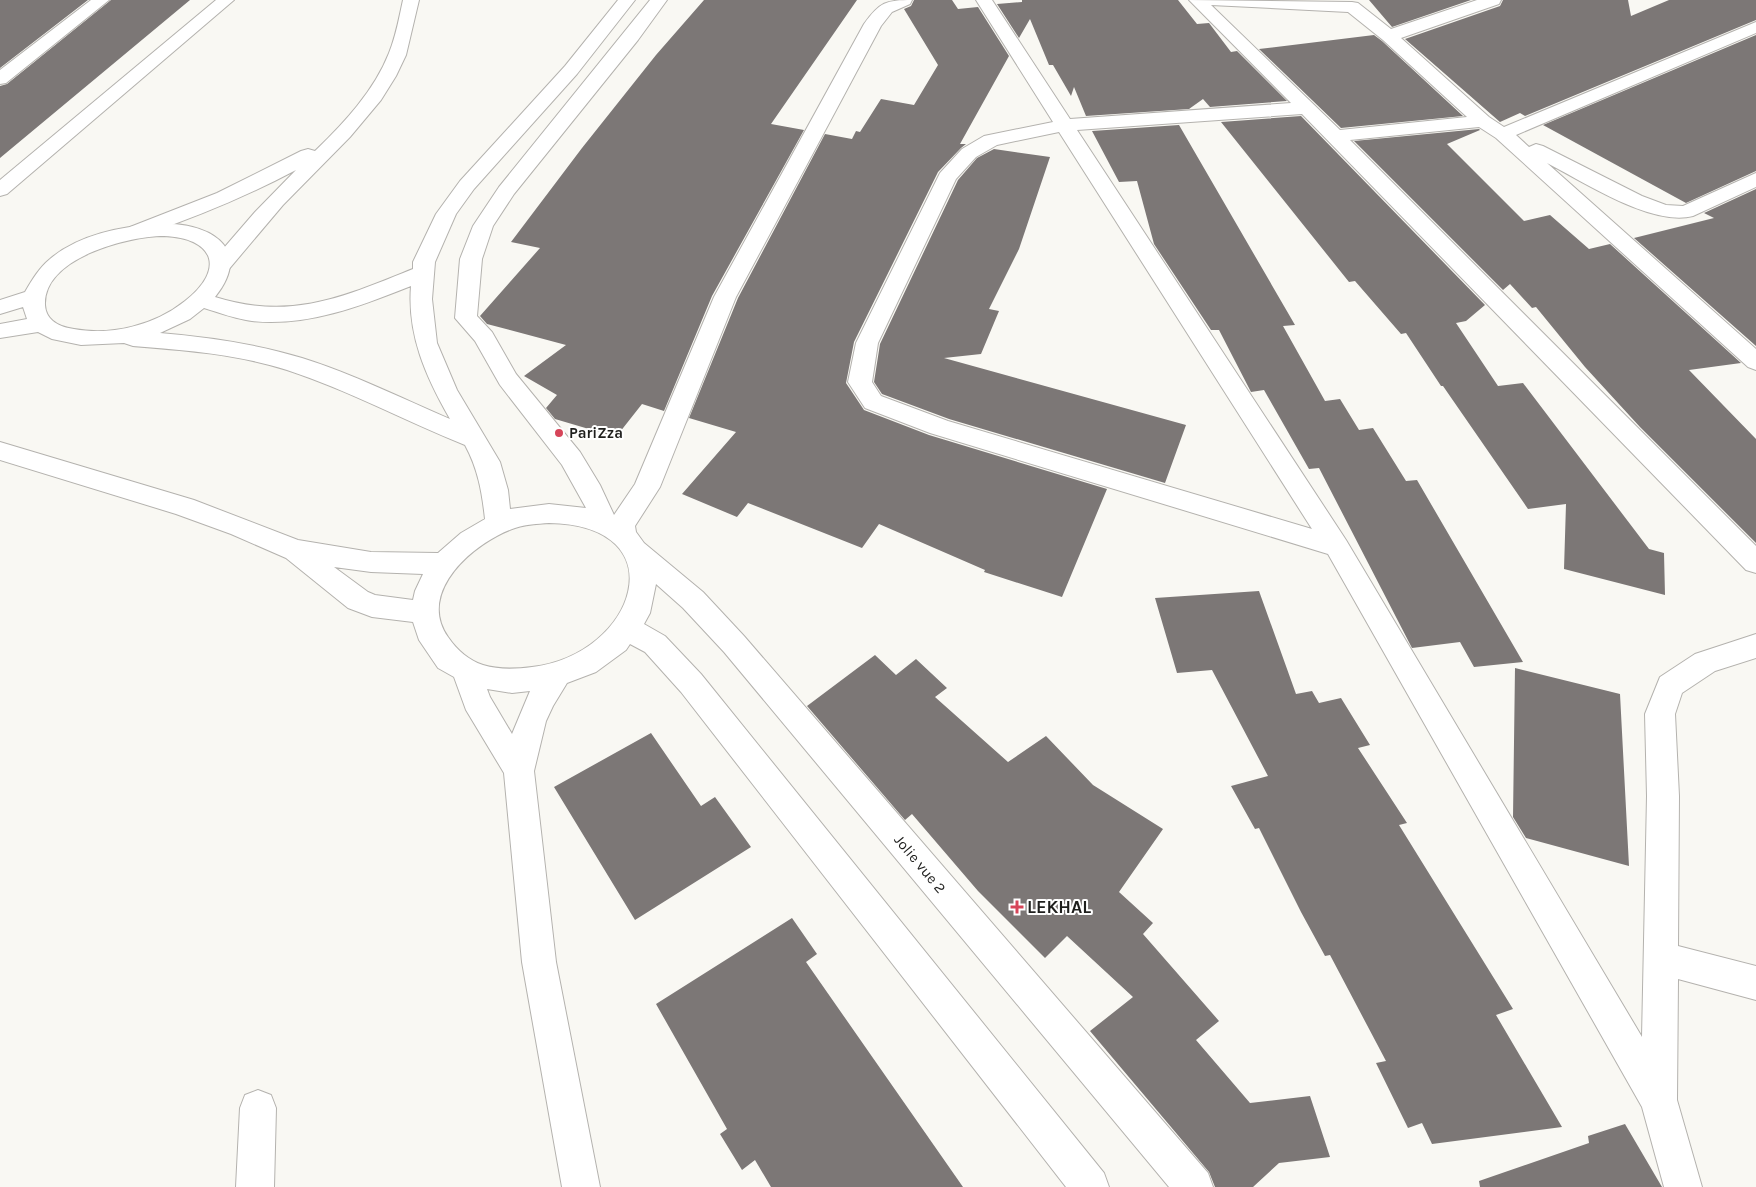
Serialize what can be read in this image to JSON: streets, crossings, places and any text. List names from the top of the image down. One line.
{"streets":{"main road":["Jolie vue 2"]},"places":{"other":["PariZza"],"health":["LEKHAL"]}}
